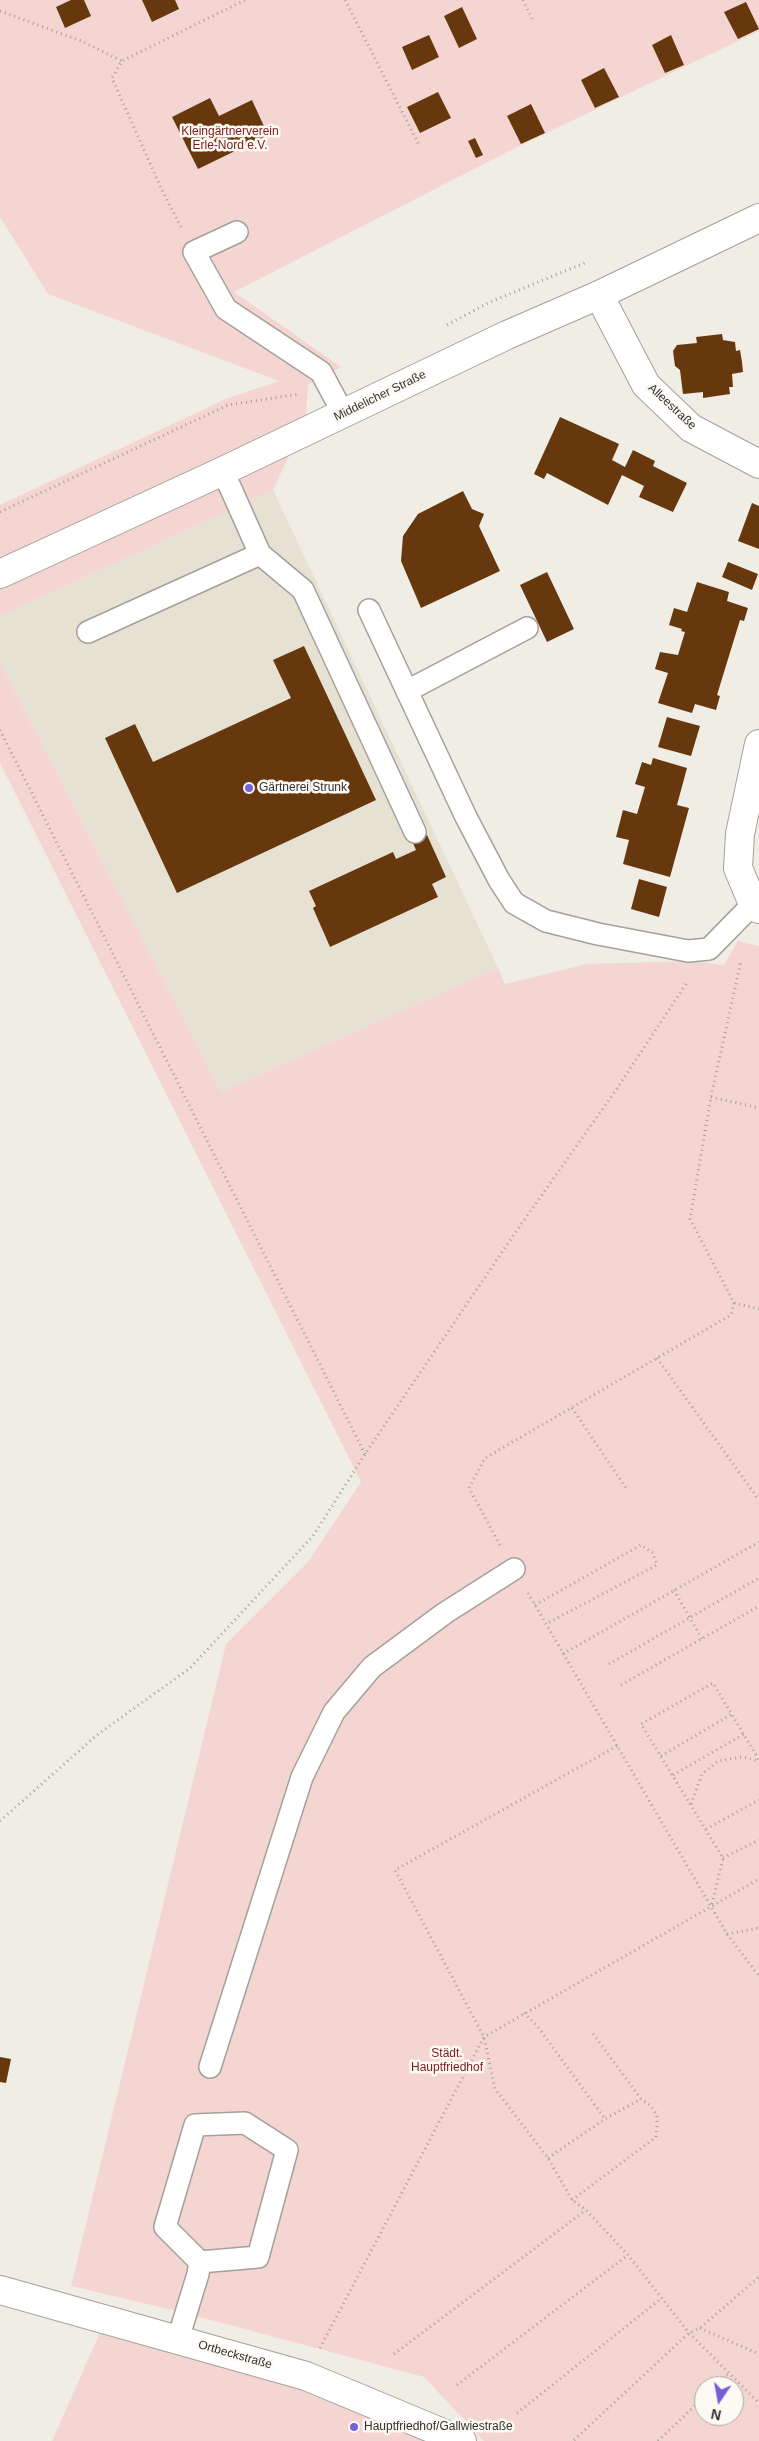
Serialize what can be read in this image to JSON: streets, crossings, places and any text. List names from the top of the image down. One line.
{"streets":{"street":["Middelicher Straße","Alleestraße","Ortbeckstraße"]},"crossings":[["Middelicher Straße","Alleestraße"]],"parks":["Kleingärtnerverein Erle-Nord e.V.","Städt. Hauptfriedhof"],"places":["Gärtnerei Strunk","Hauptfriedhof/Gallwiestraße"],"north":"bottom"}
